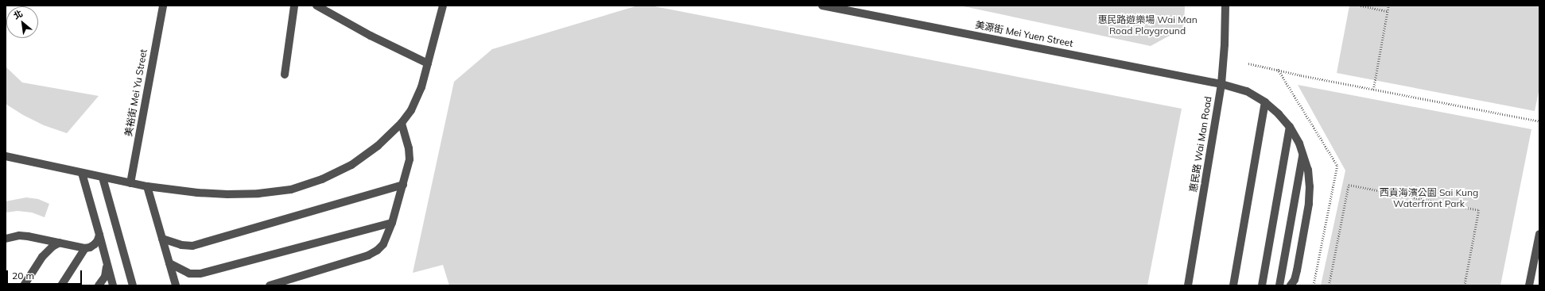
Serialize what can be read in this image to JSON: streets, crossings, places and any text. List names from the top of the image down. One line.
{"streets":{"street":["美源街 Mei Yuen Street","美裕街 Mei Yu Street","惠民路 Wai Man Road"]},"crossings":[["美源街 Mei Yuen Street","惠民路 Wai Man Road"]],"parks":["惠民路遊樂場 Wai Man Road Playground","西貢海濱公園 Sai Kung Waterfront Park"],"scale_bar":"20 m","north":"top left"}
